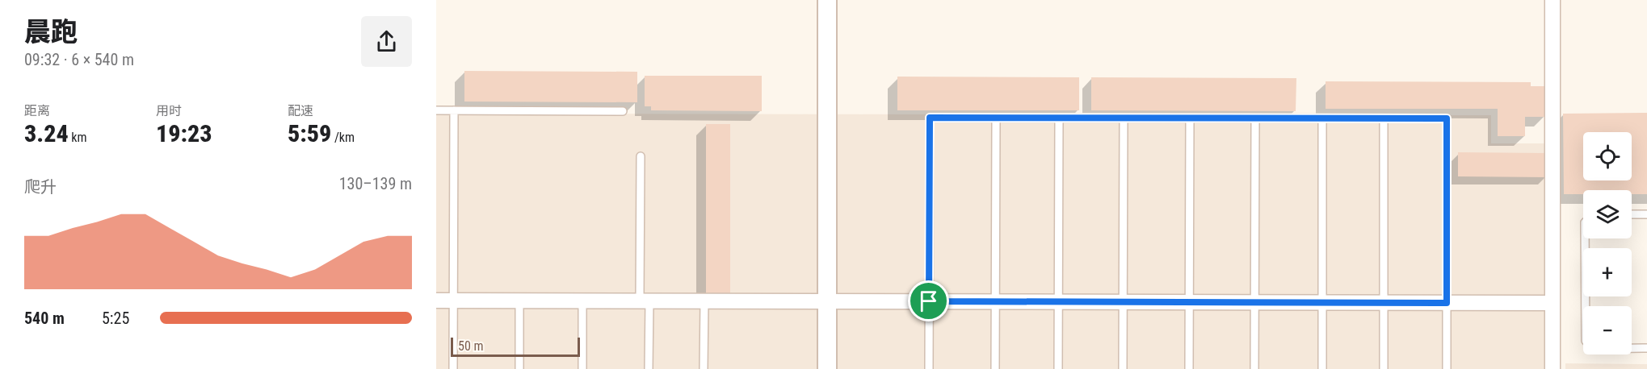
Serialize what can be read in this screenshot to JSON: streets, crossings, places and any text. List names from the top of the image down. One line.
{"scale_bar":"50 m","page":{"heading":["晨跑","09:32 · 6 × 540 m"],"stats":[["距离","3.24 km"],["用时","19:23"],["配速","5:59 /km"]],"map_buttons":["+","−"],"chart":["爬升","130–139 m"],"list":[{"name":"540 m","note":"5:25"}],"scale":"50 m"}}
